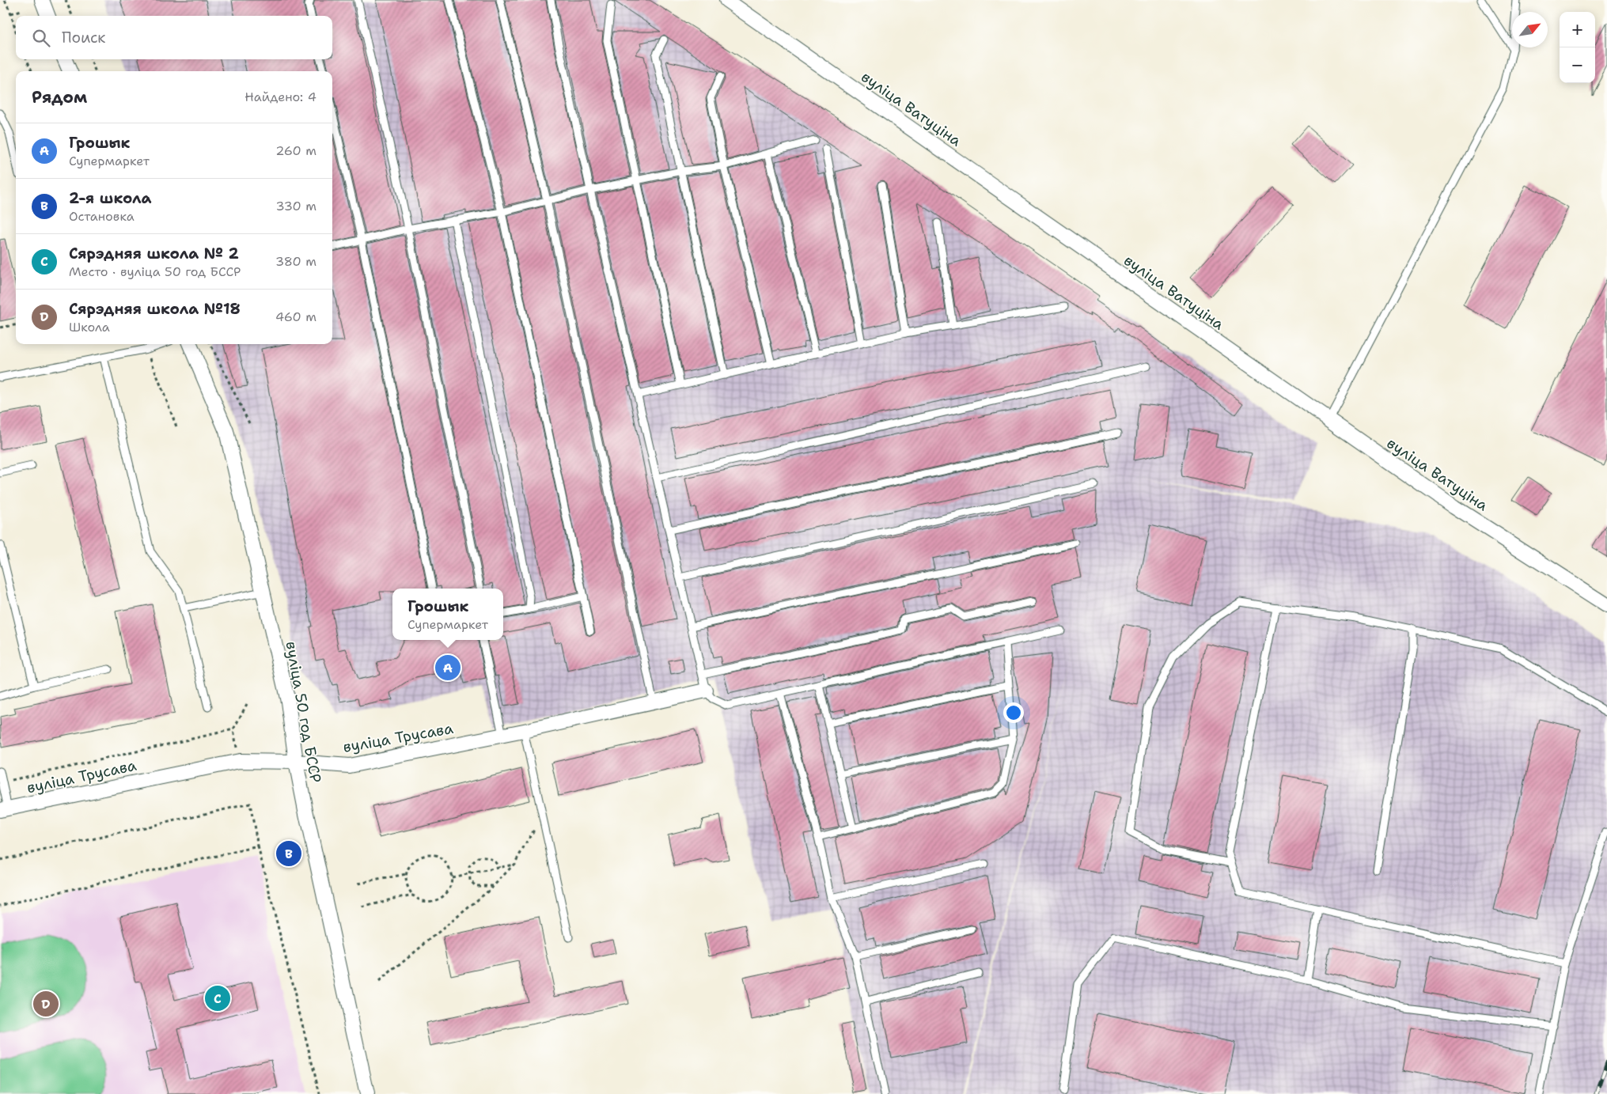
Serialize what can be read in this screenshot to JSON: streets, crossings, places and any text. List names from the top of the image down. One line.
{"streets":{"street":["вуліца Ватуціна","вуліца 50 год БССР","вуліца Трусава"]},"crossings":[["вуліца 50 год БССР","вуліца Трусава"]],"north":"top right","page":{"map_buttons":["+","−"],"search":"Поиск","heading":["Рядом","Найдено: 4"],"list":[{"mark":"A","name":"Грошык","note":"Супермаркет","value":"260 m"},{"mark":"B","name":"2-я школа","note":"Остановка","value":"330 m"},{"mark":"C","name":"Сярэдняя школа № 2","note":"Место · вуліца 50 год БССР","value":"380 m"},{"mark":"D","name":"Сярэдняя школа №18","note":"Школа","value":"460 m"}],"popup":["Грошык","Супермаркет"],"pins":["A","B","C","D"]}}
